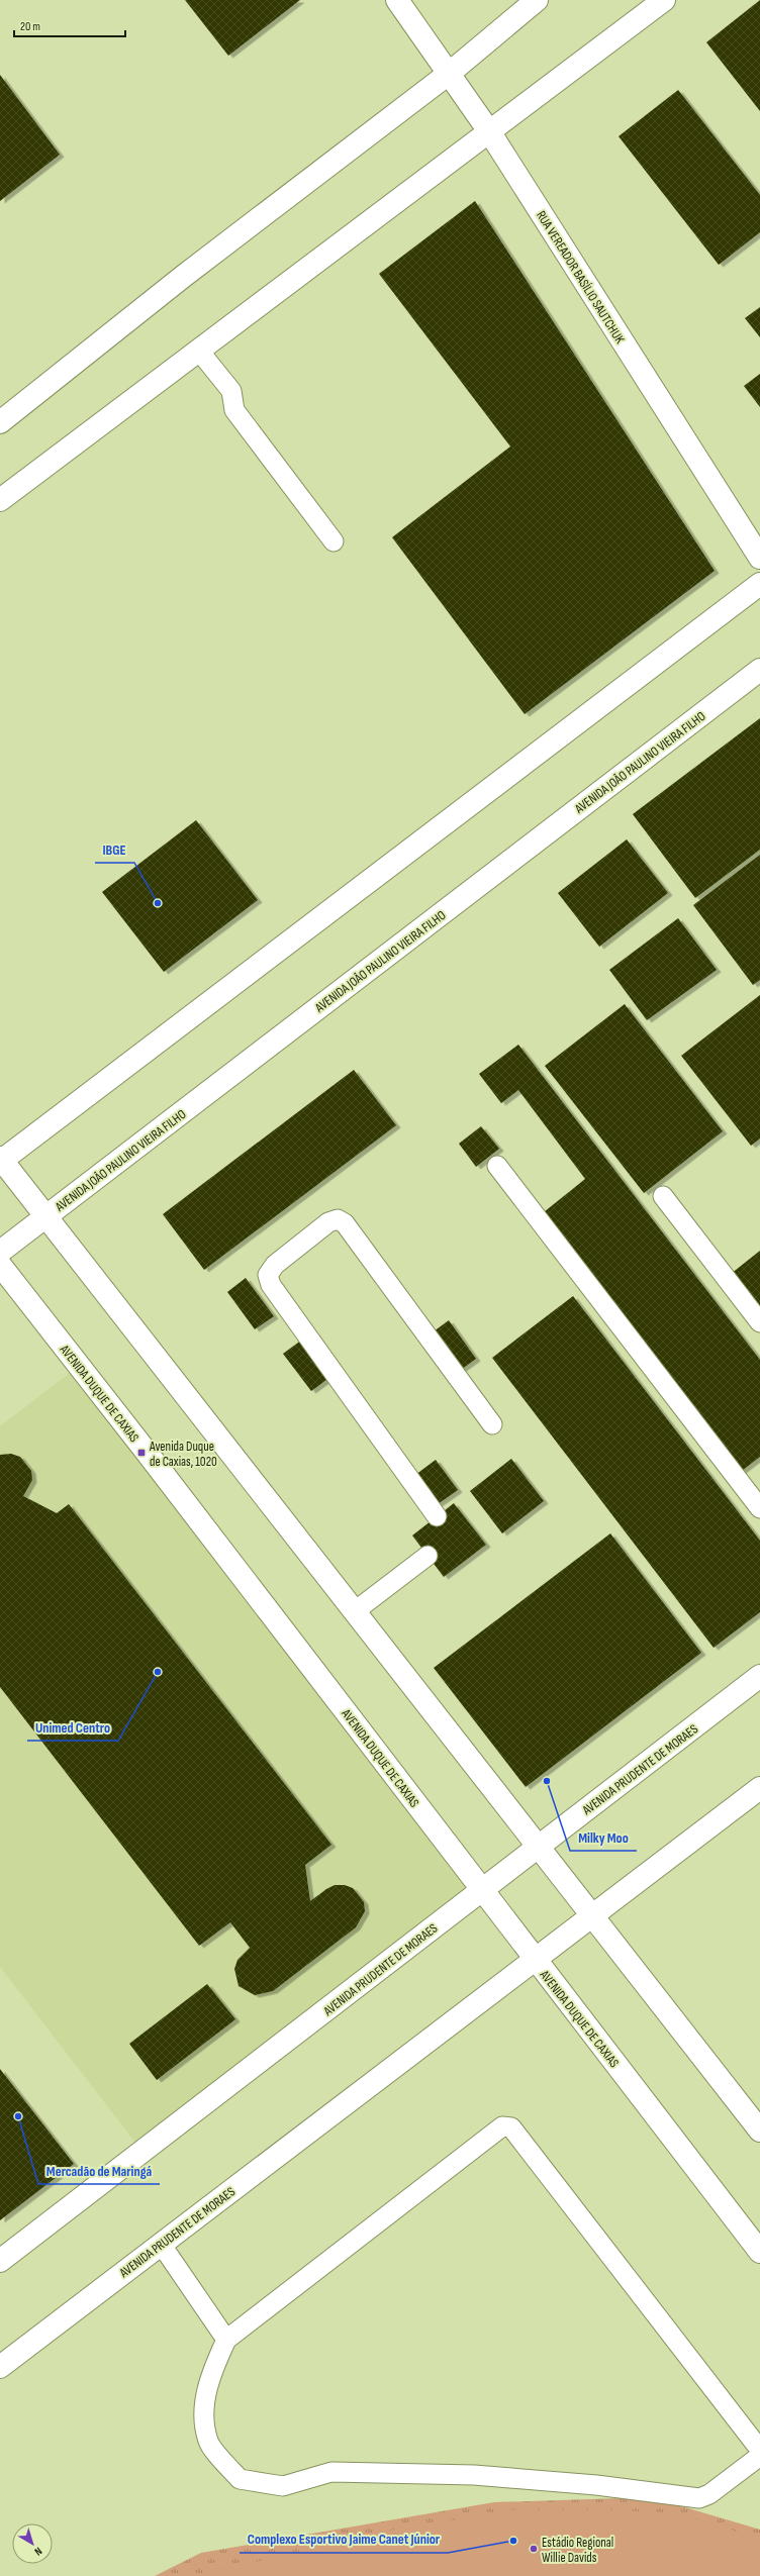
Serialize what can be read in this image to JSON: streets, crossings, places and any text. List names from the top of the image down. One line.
{"streets":{"main road":["RUA VEREADOR BASÍLIO SAUTCHUK","AVENIDA JOÃO PAULINO VIEIRA FILHO","AVENIDA DUQUE DE CAXIAS","AVENIDA PRUDENTE DE MORAES"]},"crossings":[["AVENIDA DUQUE DE CAXIAS","AVENIDA PRUDENTE DE MORAES"]],"places":{"other":["IBGE","Unimed Centro","Milky Moo","Mercadão de Maringá","Complexo Esportivo Jaime Canet Júnior","Estádio Regional Willie Davids"],"transit":["Avenida Duque de Caxias, 1020"]},"scale_bar":"20 m","north":"bottom right"}
